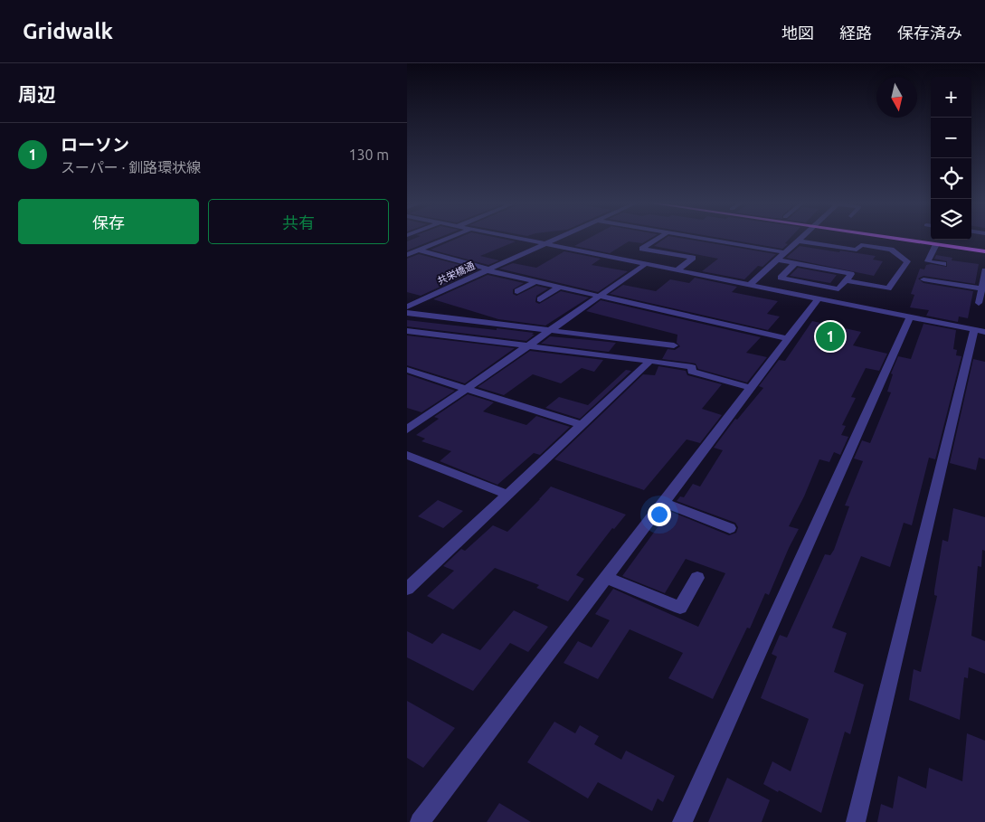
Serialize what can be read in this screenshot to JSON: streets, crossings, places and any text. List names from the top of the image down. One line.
{"streets":{"street":["共栄橋通"]},"north":"bottom","page":{"header":"Gridwalk","nav":["地図","経路","保存済み"],"heading":"周辺","map_buttons":["+","−"],"list":[{"mark":"1","name":"ローソン","note":"スーパー · 釧路環状線","value":"130 m"}],"buttons":["保存","共有"],"pins":"1"}}
